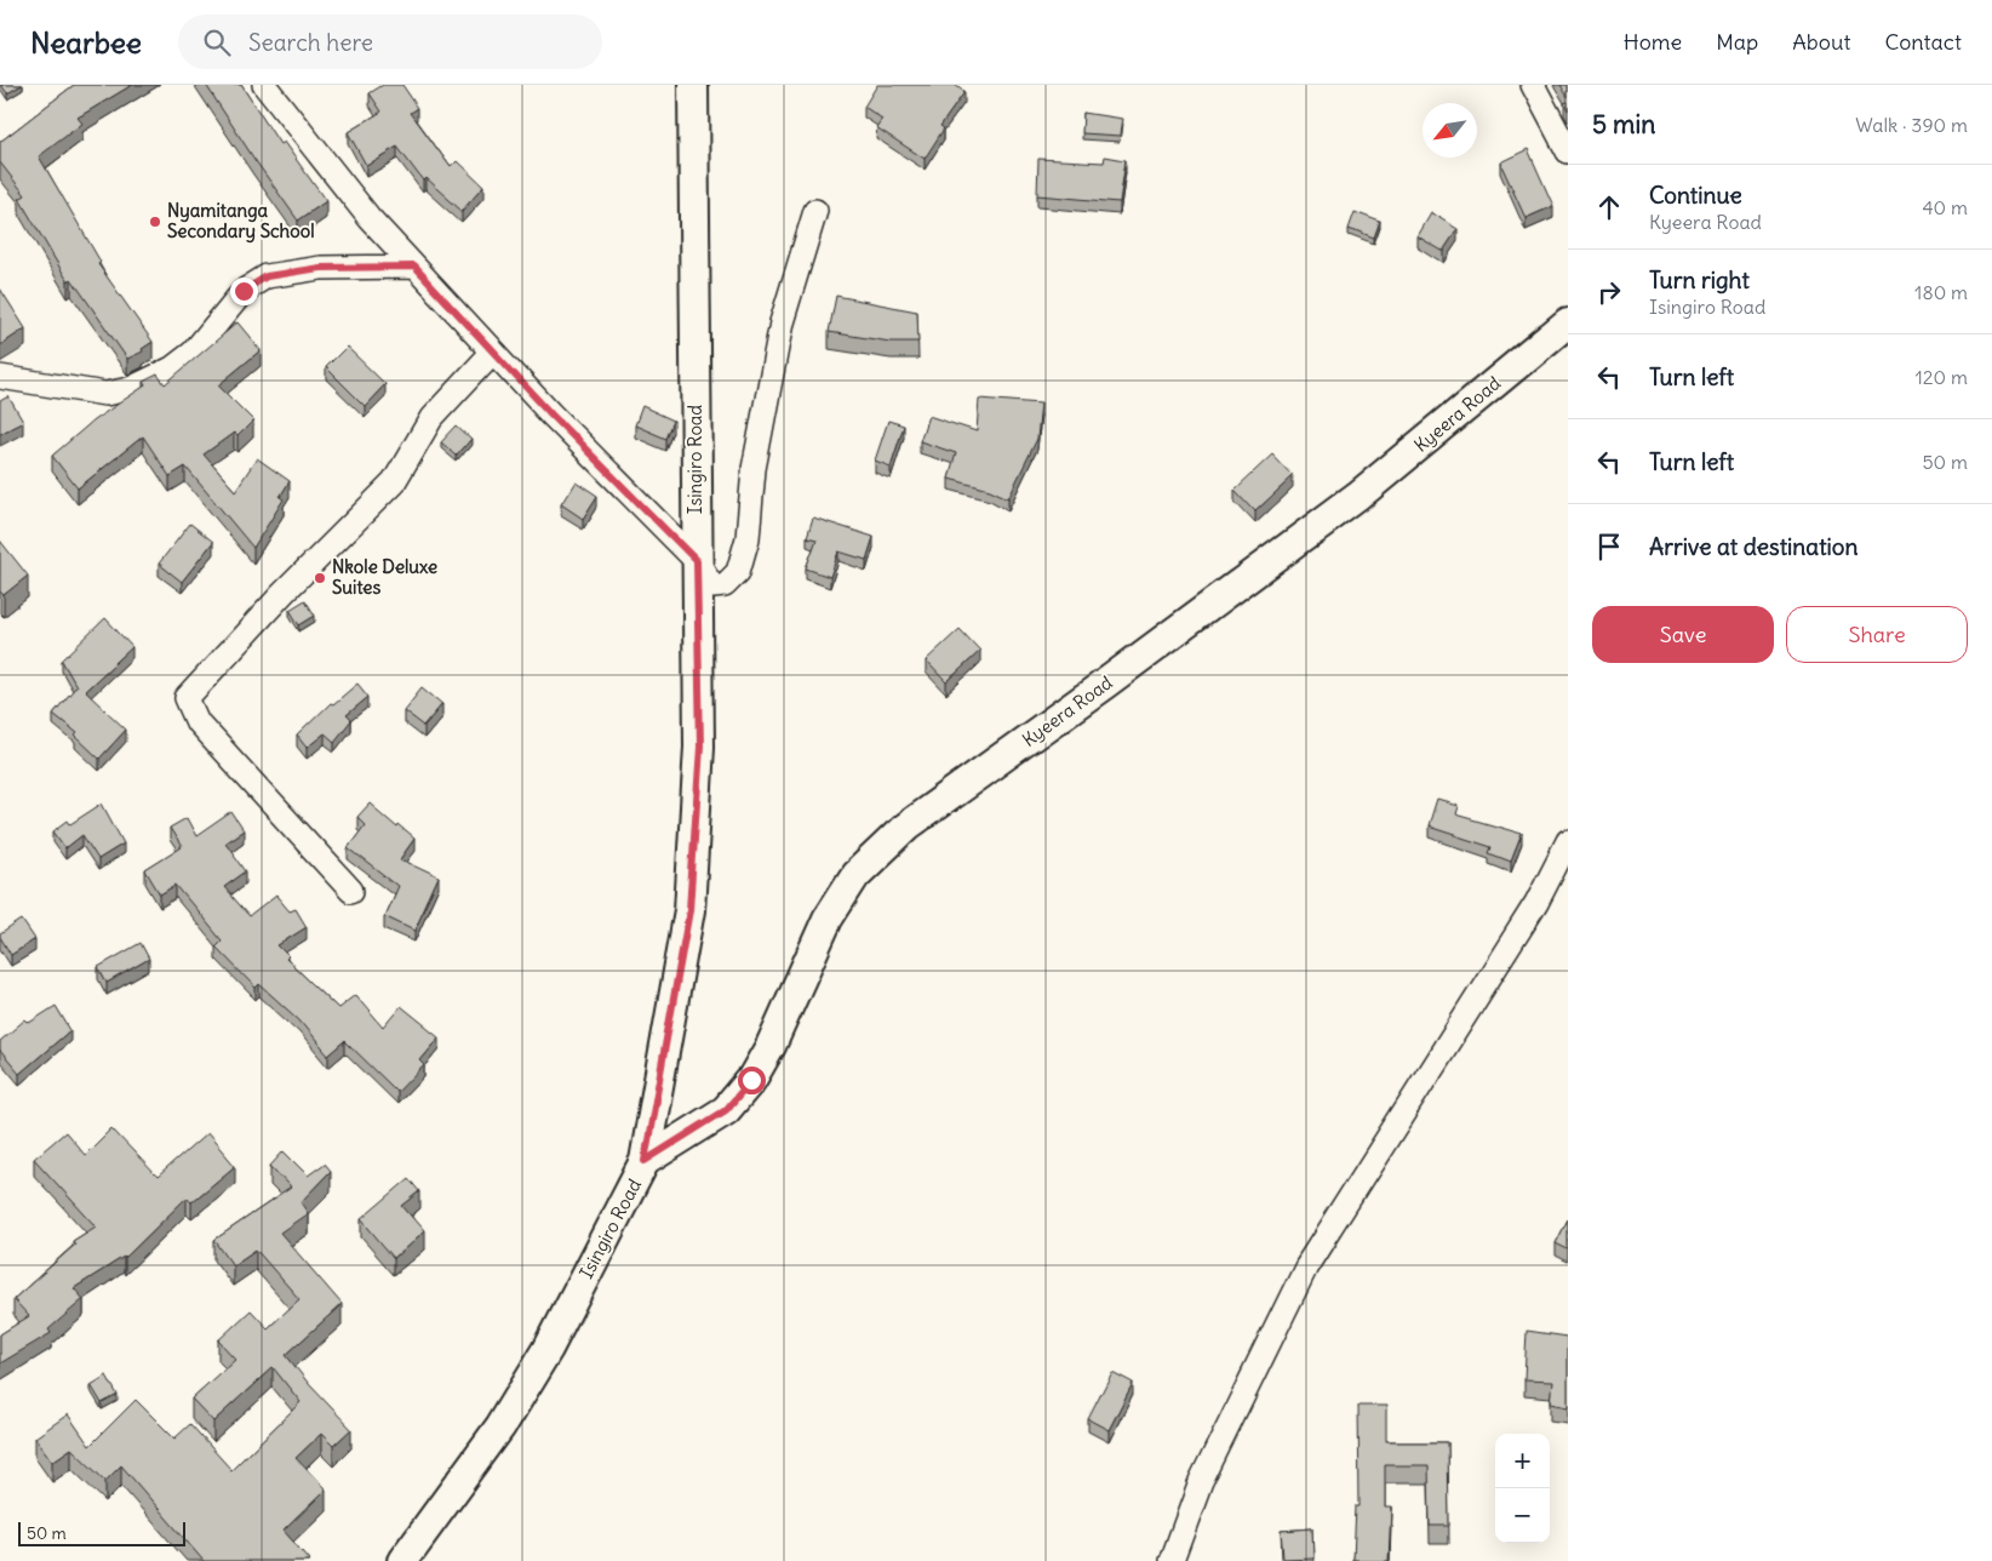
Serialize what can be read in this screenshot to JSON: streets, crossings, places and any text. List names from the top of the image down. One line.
{"streets":{"main road":["Kyeera Road","Isingiro Road"]},"crossings":[["Kyeera Road","Isingiro Road"]],"places":["Nyamitanga Secondary School","Nkole Deluxe Suites"],"scale_bar":"50 m","north":"bottom left","page":{"header":"Nearbee","search":"Search here","nav":["Home","Map","About","Contact"],"heading":["5 min","Walk · 390 m"],"list":[["Continue","Kyeera Road","40 m"],["Turn right","Isingiro Road","180 m"],["Turn left","120 m"],["Turn left","50 m"],"Arrive at destination"],"buttons":["Save","Share"],"map_buttons":["+","−"],"scale":"50 m"}}
